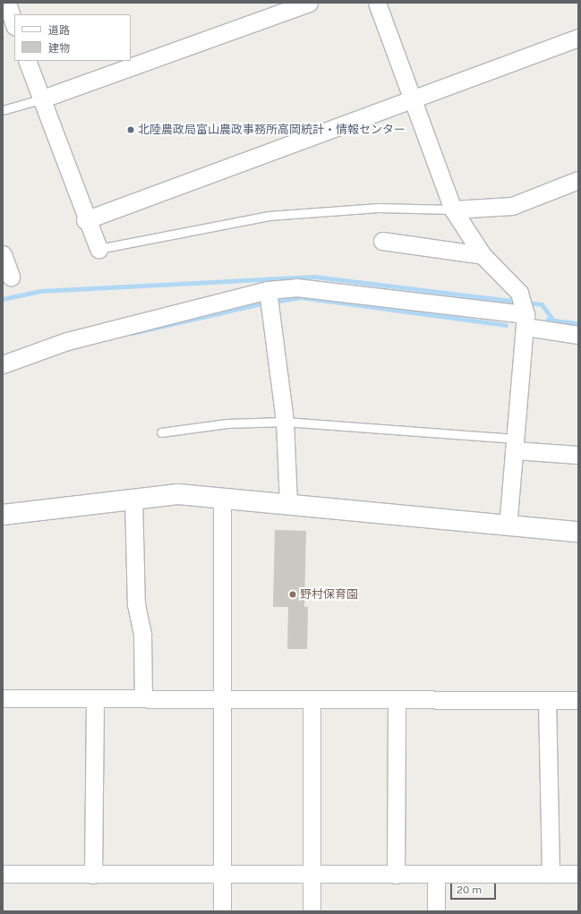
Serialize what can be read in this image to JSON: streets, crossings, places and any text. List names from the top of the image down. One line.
{"places":["北陸農政局富山農政事務所高岡統計・情報センター","野村保育園"],"legend":["道路","建物"],"scale_bar":"20 m"}
